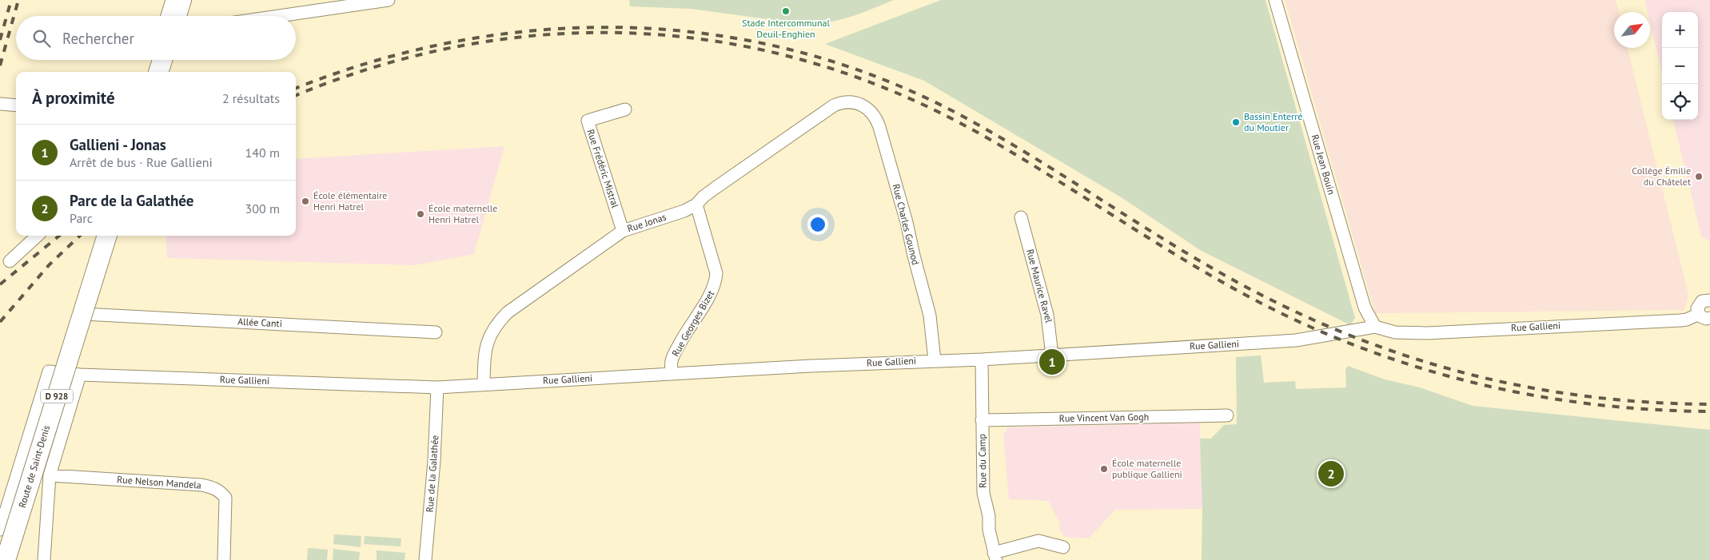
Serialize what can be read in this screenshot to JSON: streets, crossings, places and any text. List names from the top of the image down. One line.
{"streets":{"main road":["D 928","Route de Saint-Denis"],"street":["Rue Jean Bouin","Rue Frédéric Mistral","Rue Jonas","Rue Charles Gounod","Rue Maurice Ravel","Allée Canti","Rue Georges Bizet","Rue Gallieni","Rue Vincent Van Gogh","Rue du Camp","Rue de la Galathée","Rue Nelson Mandela"]},"crossings":[["Rue Jean Bouin","Rue Gallieni"],["Rue Frédéric Mistral","Rue Jonas"],["Rue Jonas","Rue Charles Gounod"],["Rue Jonas","Rue Georges Bizet"],["Rue Jonas","Rue Gallieni"],["Rue Charles Gounod","Rue Gallieni"],["Rue Maurice Ravel","Rue Gallieni"],["Rue Georges Bizet","Rue Gallieni"],["Rue Gallieni","Rue du Camp"],["Rue Gallieni","Route de Saint-Denis"],["Rue Gallieni","Rue de la Galathée"],["Rue Vincent Van Gogh","Rue du Camp"],["Route de Saint-Denis","Rue Nelson Mandela"]],"places":["Stade Intercommunal Deuil-Enghien","Bassin Enterré du Moutier","Collège Émilie du Châtelet","École élémentaire Henri Hatrel","École maternelle Henri Hatrel","École maternelle publique Gallieni"],"north":"top right","page":{"map_buttons":["+","−"],"search":"Rechercher","heading":["À proximité","2 résultats"],"list":[{"mark":"1","name":"Gallieni - Jonas","note":"Arrêt de bus · Rue Gallieni","value":"140 m"},{"mark":"2","name":"Parc de la Galathée","note":"Parc","value":"300 m"}],"pins":["1","2"]}}
